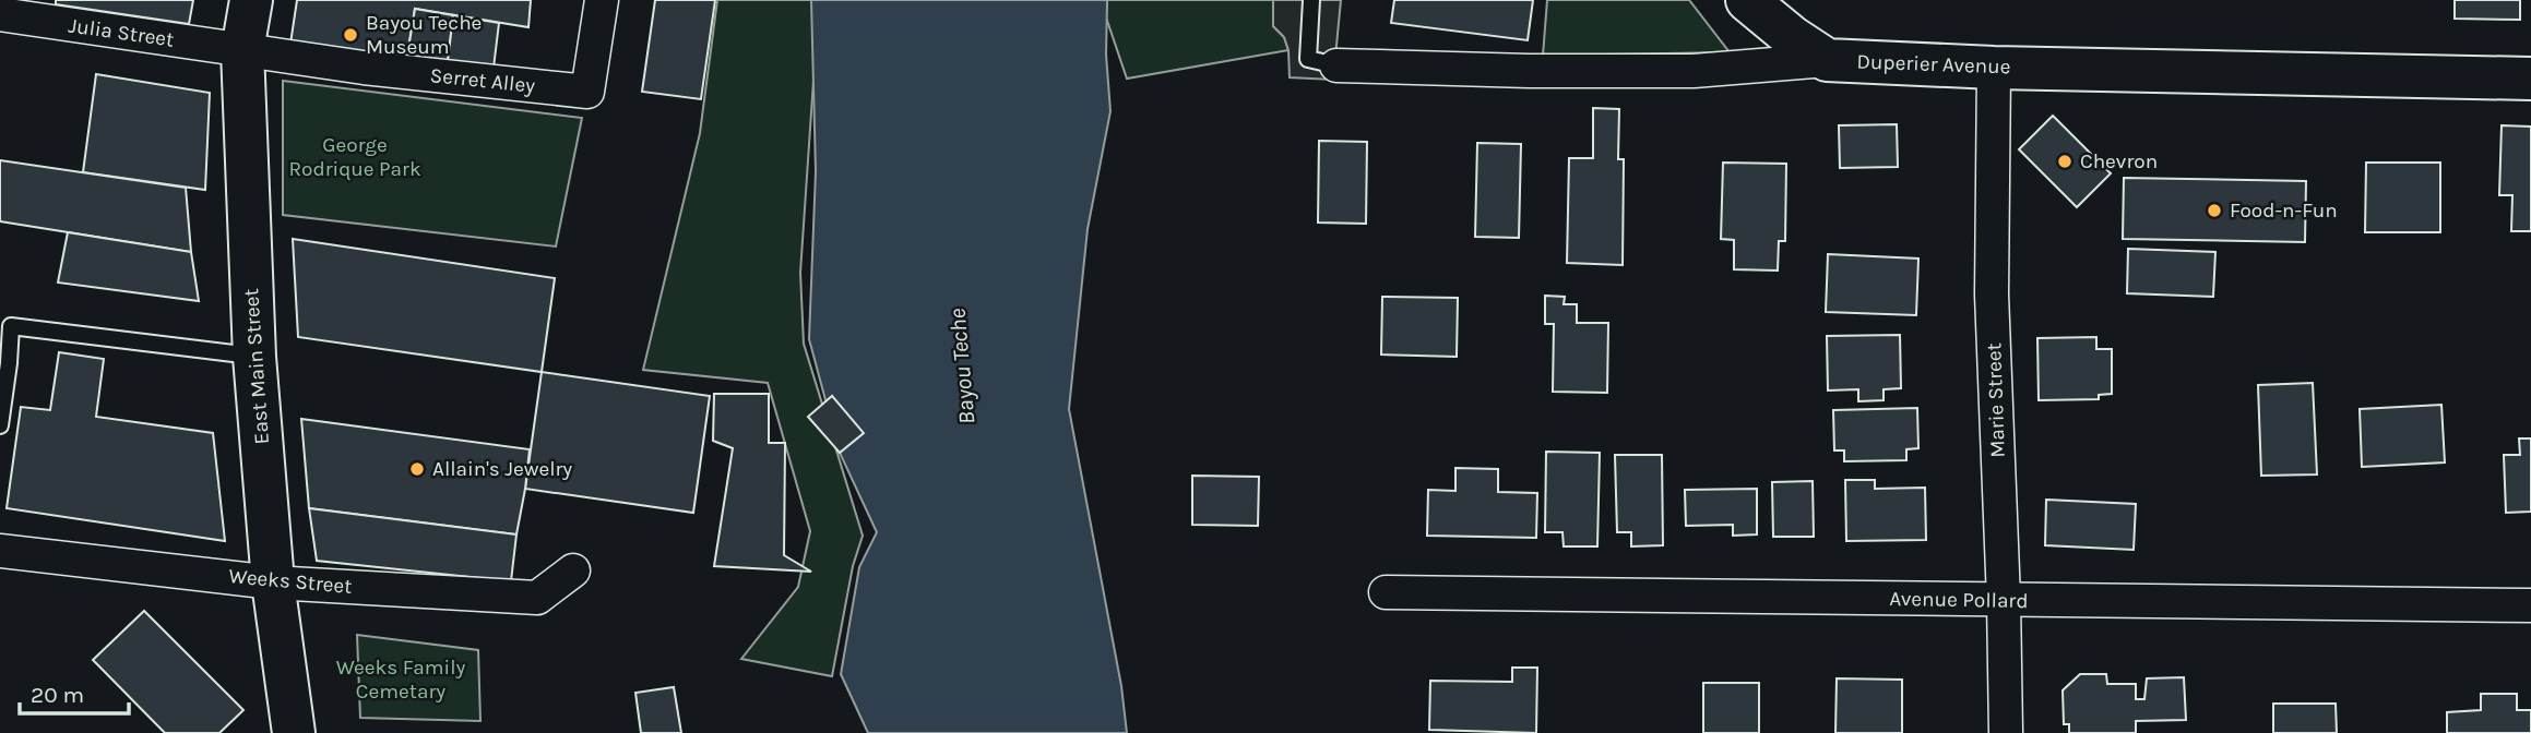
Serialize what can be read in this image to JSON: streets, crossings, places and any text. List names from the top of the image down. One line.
{"streets":{"main road":["Duperier Avenue","East Main Street"],"street":["Julia Street","Serret Alley","Marie Street","Weeks Street","Avenue Pollard"]},"crossings":[["Julia Street","Serret Alley"],["Julia Street","East Main Street"],["Duperier Avenue","Marie Street"],["Serret Alley","East Main Street"],["East Main Street","Weeks Street"],["Marie Street","Avenue Pollard"]],"water":["Bayou Teche"],"parks":["George Rodrique Park","Weeks Family Cemetary"],"places":["Bayou Teche Museum","Chevron","Food-n-Fun","Allain's Jewelry"],"scale_bar":"20 m"}
